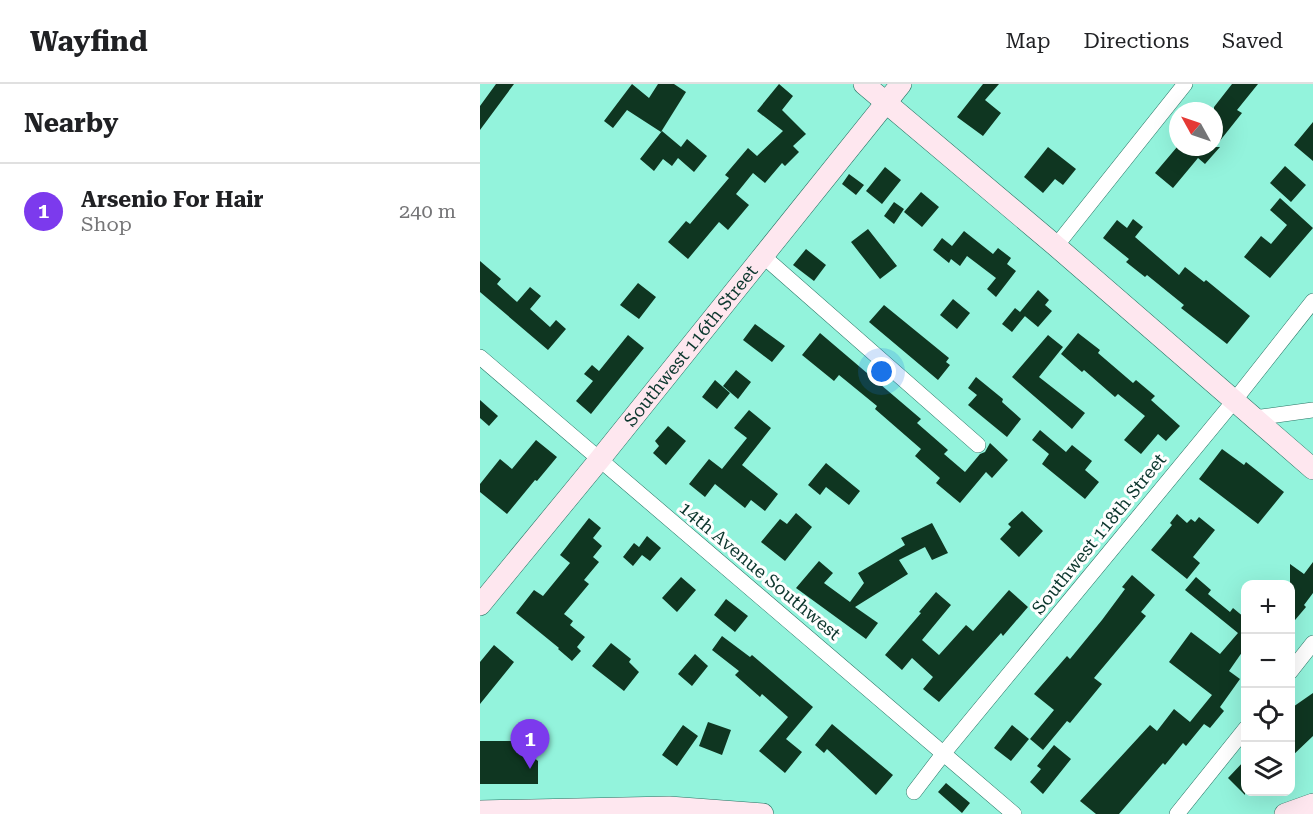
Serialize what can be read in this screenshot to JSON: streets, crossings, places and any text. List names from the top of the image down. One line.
{"streets":{"street":["Southwest 116th Street","Southwest 118th Street","14th Avenue Southwest"]},"crossings":[["Southwest 116th Street","14th Avenue Southwest"],["Southwest 118th Street","14th Avenue Southwest"]],"north":"top left","page":{"header":"Wayfind","nav":["Map","Directions","Saved"],"heading":"Nearby","list":[{"mark":"1","name":"Arsenio For Hair","note":"Shop","value":"240 m"}],"map_buttons":["+","−"],"pins":"1"}}
